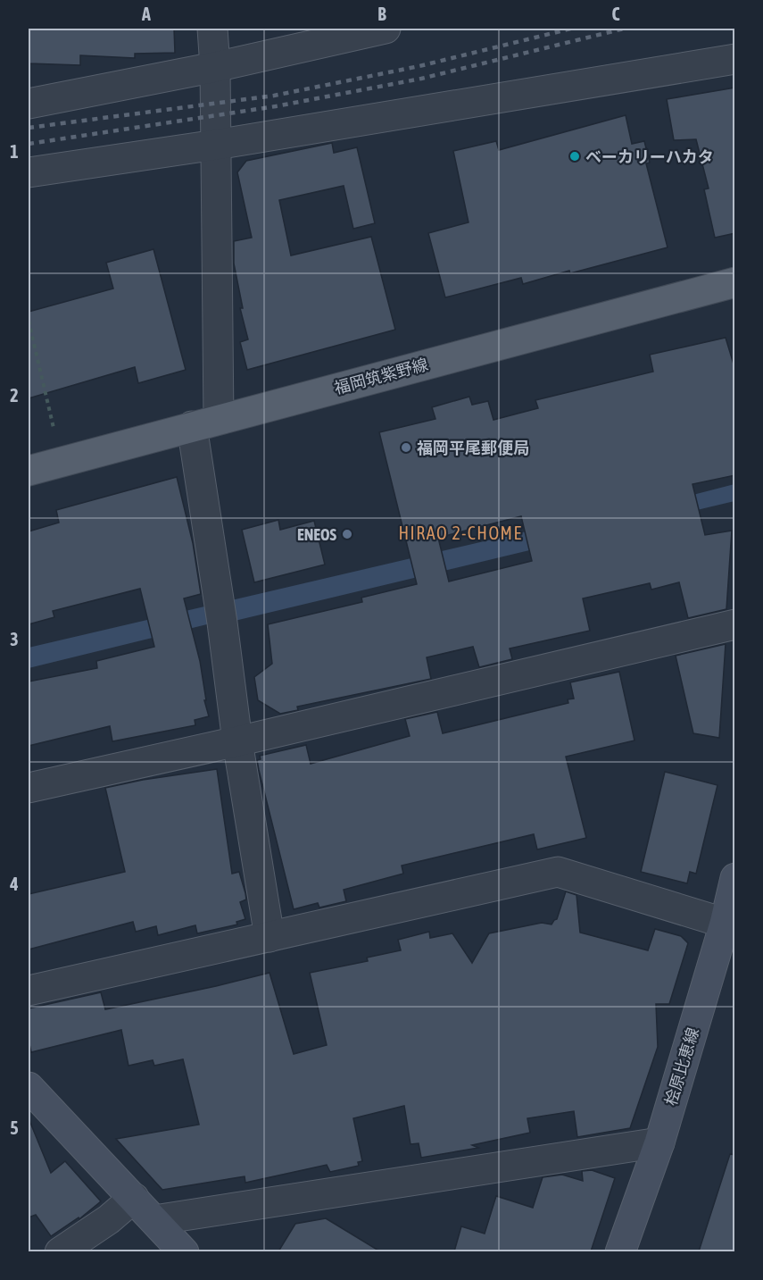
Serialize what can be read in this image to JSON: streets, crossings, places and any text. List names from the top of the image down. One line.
{"streets":{"main road":["福岡筑紫野線","桧原比恵線"]},"districts":["HIRAO 2-CHOME"],"places":["ベーカリーハカタ","福岡平尾郵便局","ENEOS"],"grid":{"columns":["A","B","C"],"rows":["1","2","3","4","5"]}}
